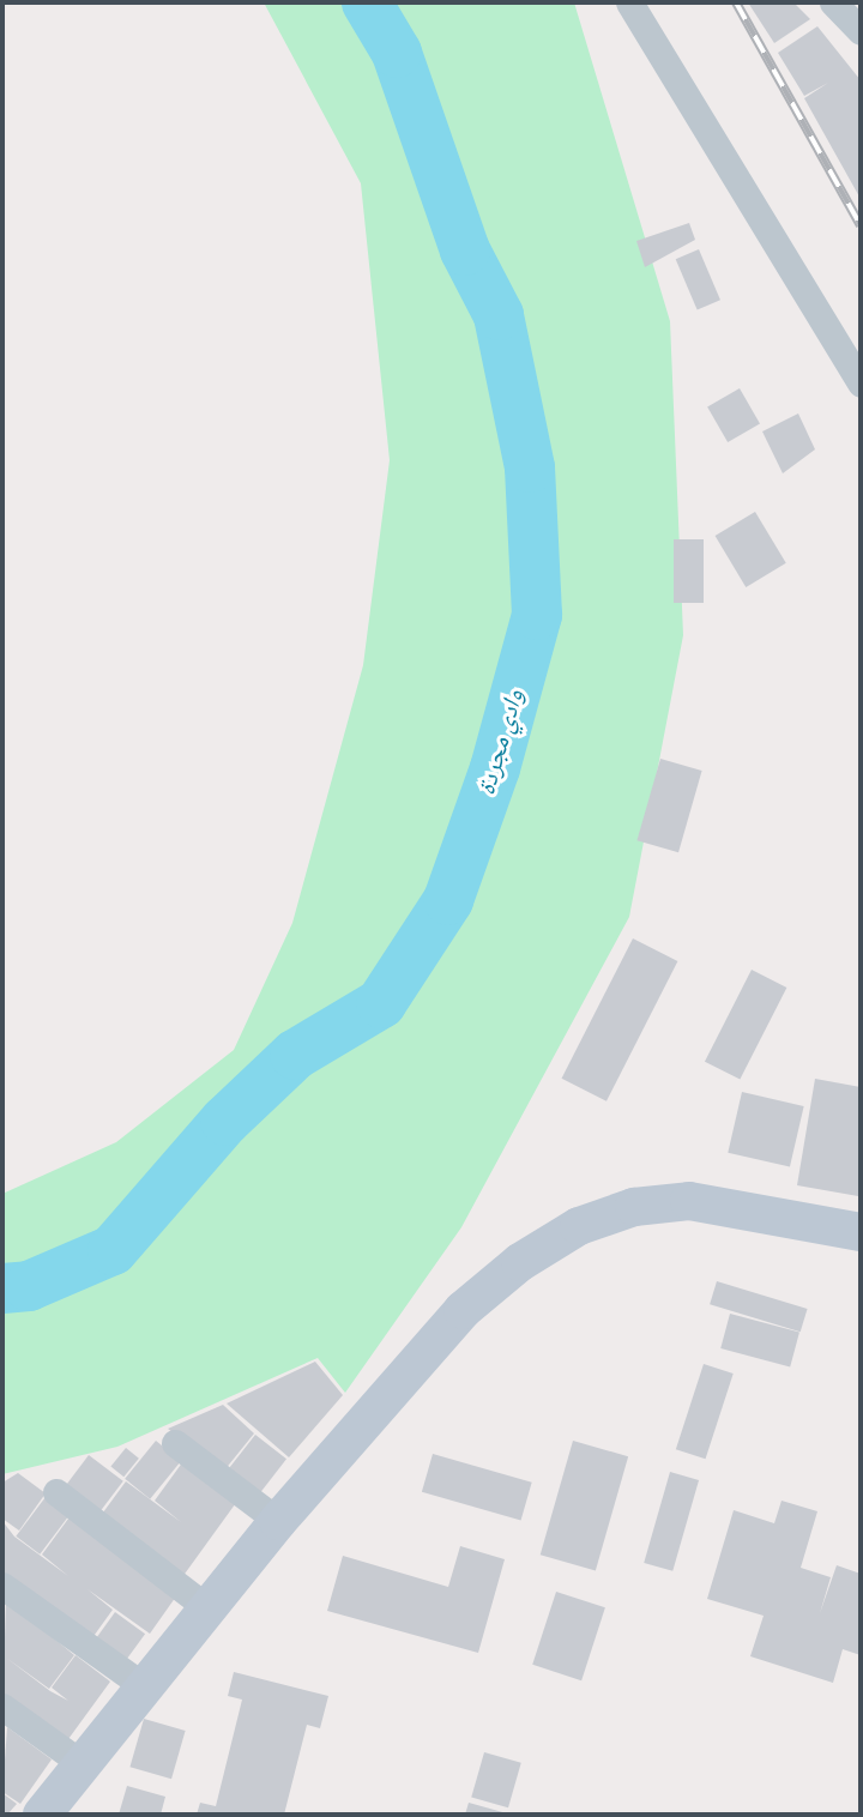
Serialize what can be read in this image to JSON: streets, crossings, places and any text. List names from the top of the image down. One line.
{"water":["وادي مجردة"]}
